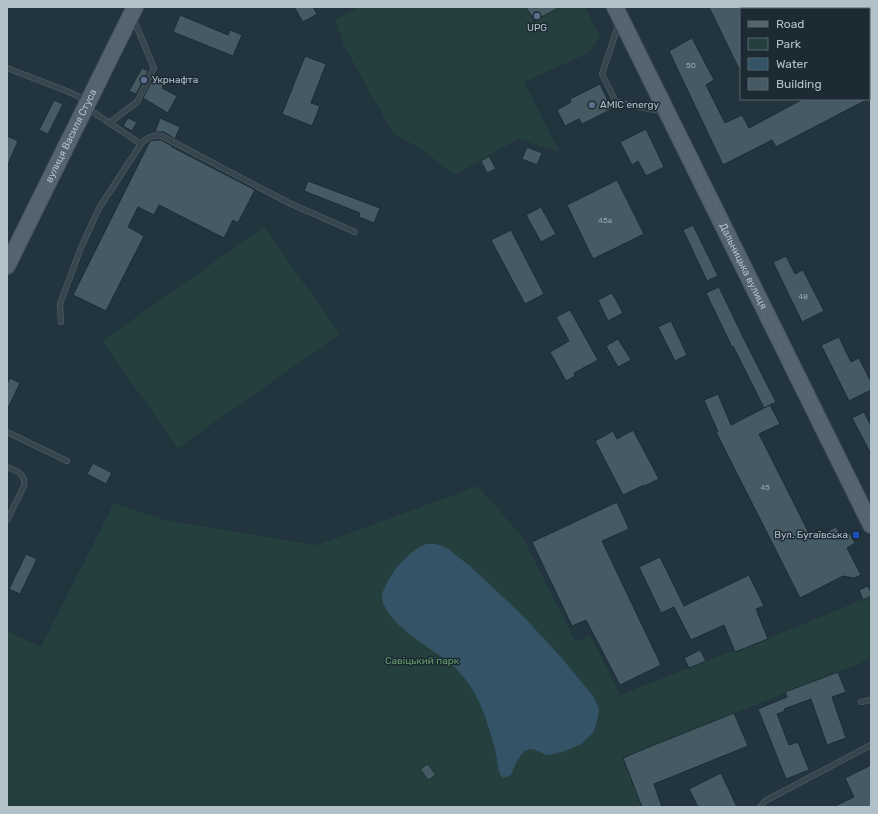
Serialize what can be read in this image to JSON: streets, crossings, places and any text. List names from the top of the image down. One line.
{"streets":{"main road":["вулиця Василя Стуса","Дальницька вулиця"]},"parks":["Савіцький парк"],"places":{"other":["UPG","Укрнафта","AMIC energy"],"transit":["Вул. Бугаївська"]},"house_numbers":["50","45а","48","45"],"legend":["Road","Park","Water","Building"]}
